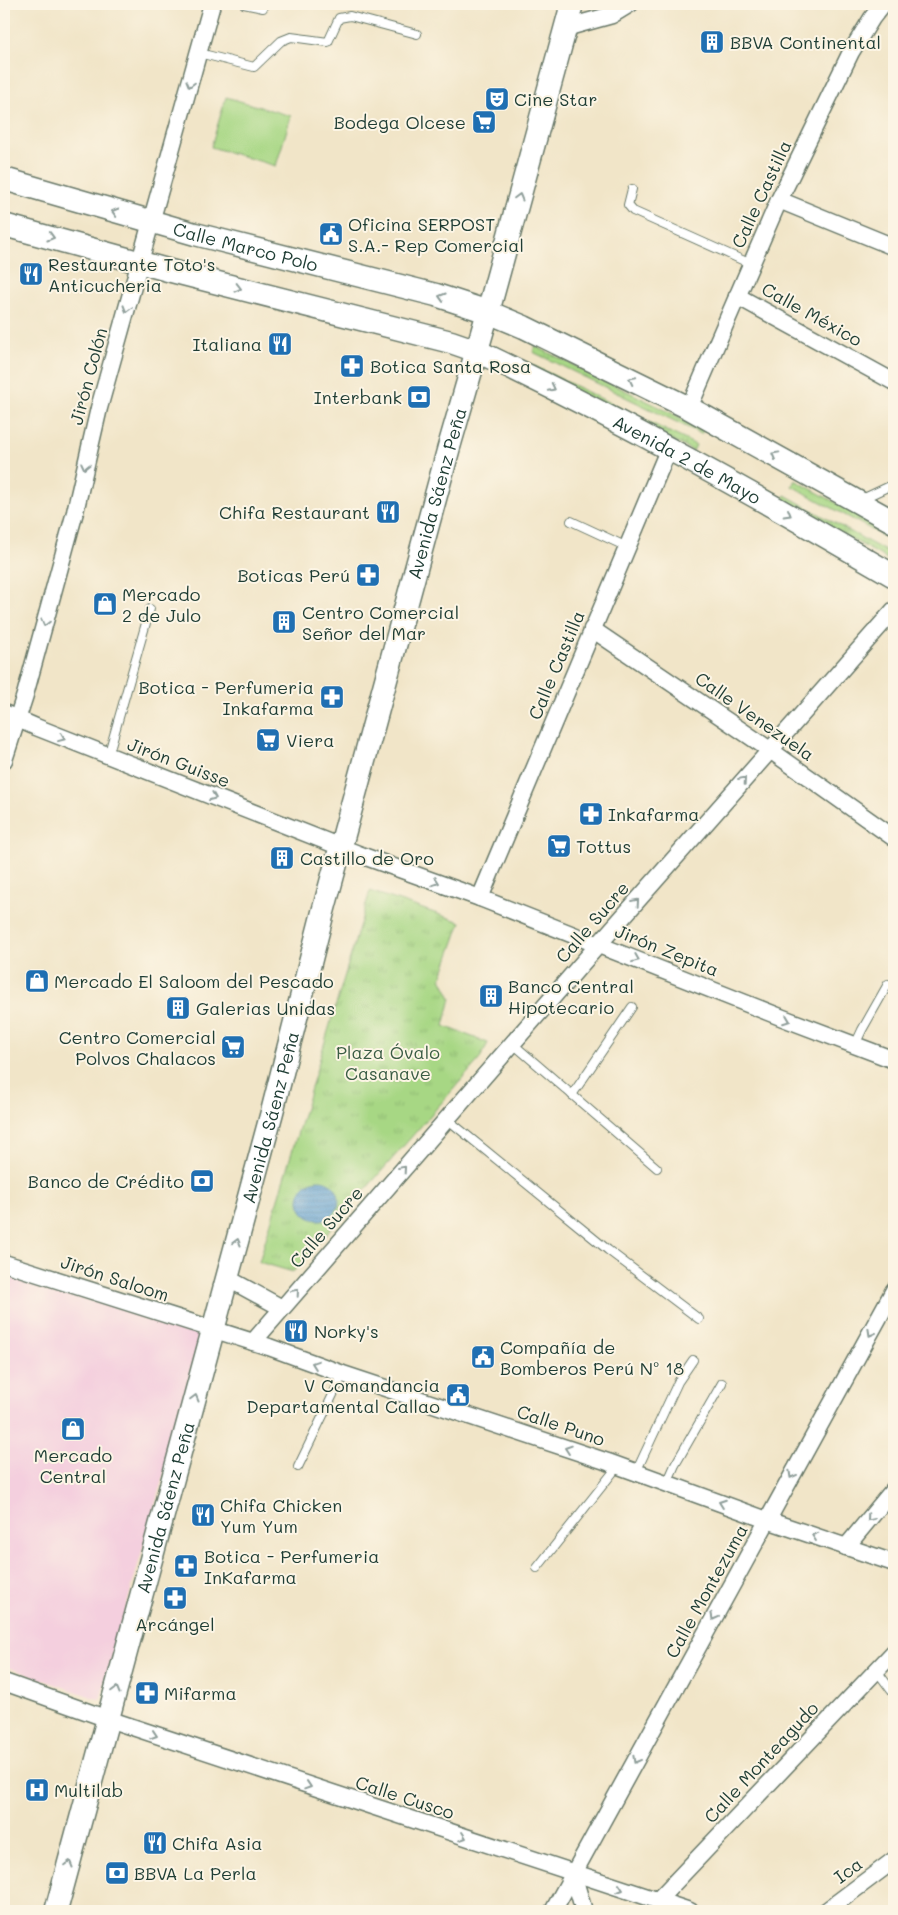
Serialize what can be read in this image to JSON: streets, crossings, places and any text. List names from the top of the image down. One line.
{"streets":{"street":["Calle Castilla","Calle Marco Polo","Calle México","Jirón Colón","Avenida 2 de Mayo","Avenida Sáenz Peña","Calle Venezuela","Jirón Guisse","Calle Sucre","Jirón Zepita","Jirón Saloom","Calle Puno","Calle Montezuma","Calle Monteagudo","Calle Cusco","Ica"]},"crossings":[["Calle Castilla","Calle México"],["Calle Castilla","Avenida 2 de Mayo"],["Calle Castilla","Calle Venezuela"],["Calle Castilla","Jirón Zepita"],["Calle Marco Polo","Jirón Colón"],["Calle Marco Polo","Avenida Sáenz Peña"],["Jirón Colón","Jirón Guisse"],["Avenida 2 de Mayo","Avenida Sáenz Peña"],["Avenida Sáenz Peña","Jirón Guisse"],["Avenida Sáenz Peña","Jirón Zepita"],["Avenida Sáenz Peña","Jirón Saloom"],["Avenida Sáenz Peña","Calle Puno"],["Avenida Sáenz Peña","Calle Cusco"],["Calle Venezuela","Calle Sucre"],["Jirón Guisse","Jirón Zepita"],["Calle Sucre","Jirón Zepita"],["Calle Sucre","Calle Puno"],["Jirón Saloom","Calle Puno"],["Calle Puno","Calle Montezuma"],["Calle Montezuma","Calle Cusco"],["Calle Monteagudo","Calle Cusco"]],"one_way":["Jirón Colón","Avenida Sáenz Peña","Jirón Guisse","Calle Sucre","Jirón Zepita","Calle Puno","Calle Montezuma","Calle Cusco"],"parks":["Plaza Óvalo Casanave"],"places":{"building":["BBVA Continental","Centro Comercial Señor del Mar","Castillo de Oro","Banco Central Hipotecario","Galerias Unidas"],"theatre":["Cine Star"],"supermarket":["Bodega Olcese","Viera","Tottus","Centro Comercial Polvos Chalacos"],"public building":["Oficina SERPOST S.A.- Rep Comercial","Compañía de Bomberos Perú Nº 18","V Comandancia Departamental Callao"],"restaurant":["Restaurante Toto's Anticucheria","Italiana","Chifa Restaurant","Norky's","Chifa Chicken Yum Yum","Chifa Asia"],"pharmacy":["Botica Santa Rosa","Boticas Perú","Botica - Perfumeria Inkafarma","Inkafarma","Botica - Perfumeria InKafarma","Arcángel","Mifarma"],"bank":["Interbank","Banco de Crédito","BBVA La Perla"],"shop":["Mercado 2 de Julo","Mercado El Saloom del Pescado","Mercado Central"],"hospital":["Multilab"]}}
